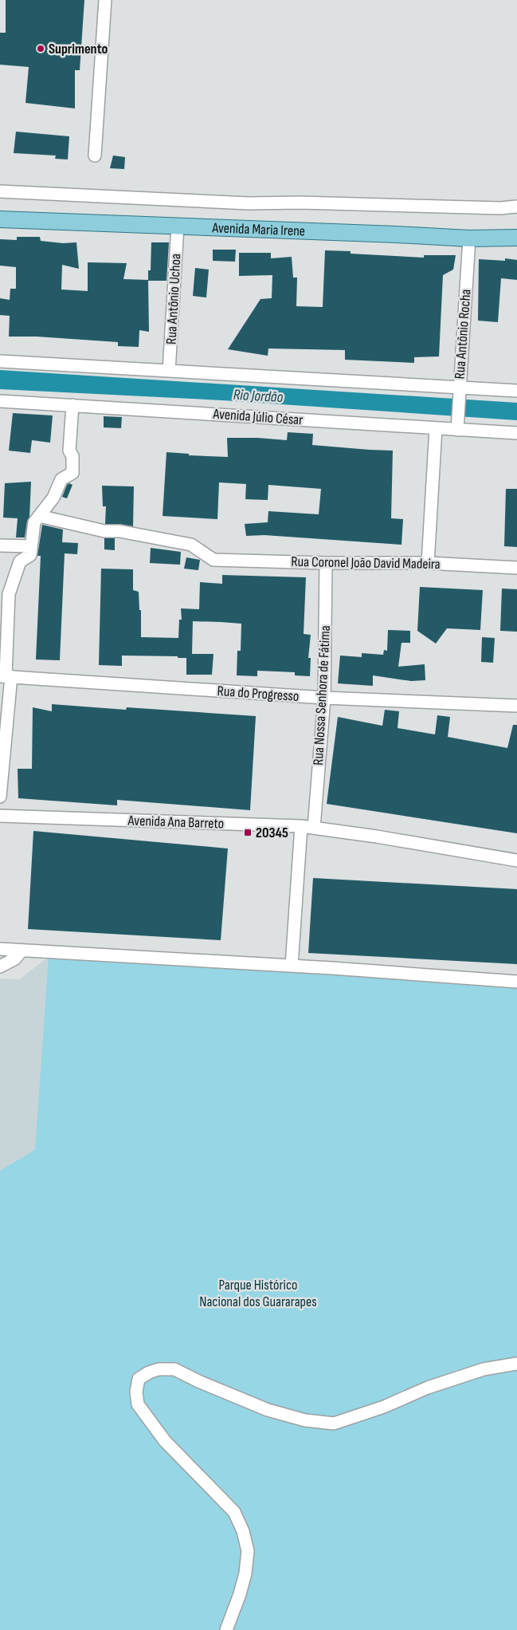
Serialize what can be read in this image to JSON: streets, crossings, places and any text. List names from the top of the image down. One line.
{"streets":{"main road":["Avenida Maria Irene"],"street":["Rua Antônio Uchoa","Rua Antônio Rocha","Avenida Júlio César","Rua Coronel João David Madeira","Rua do Progresso","Rua Nossa Senhora de Fátima","Avenida Ana Barreto"]},"crossings":[["Avenida Maria Irene","Rua Antônio Uchoa"],["Avenida Maria Irene","Rua Antônio Rocha"],["Rua Antônio Rocha","Avenida Júlio César"],["Rua Coronel João David Madeira","Rua Nossa Senhora de Fátima"],["Rua do Progresso","Rua Nossa Senhora de Fátima"],["Rua Nossa Senhora de Fátima","Avenida Ana Barreto"]],"water":["Rio Jordão"],"parks":["Parque Histórico Nacional dos Guararapes"],"places":{"other":["Suprimento"],"transit":["20345"]}}
